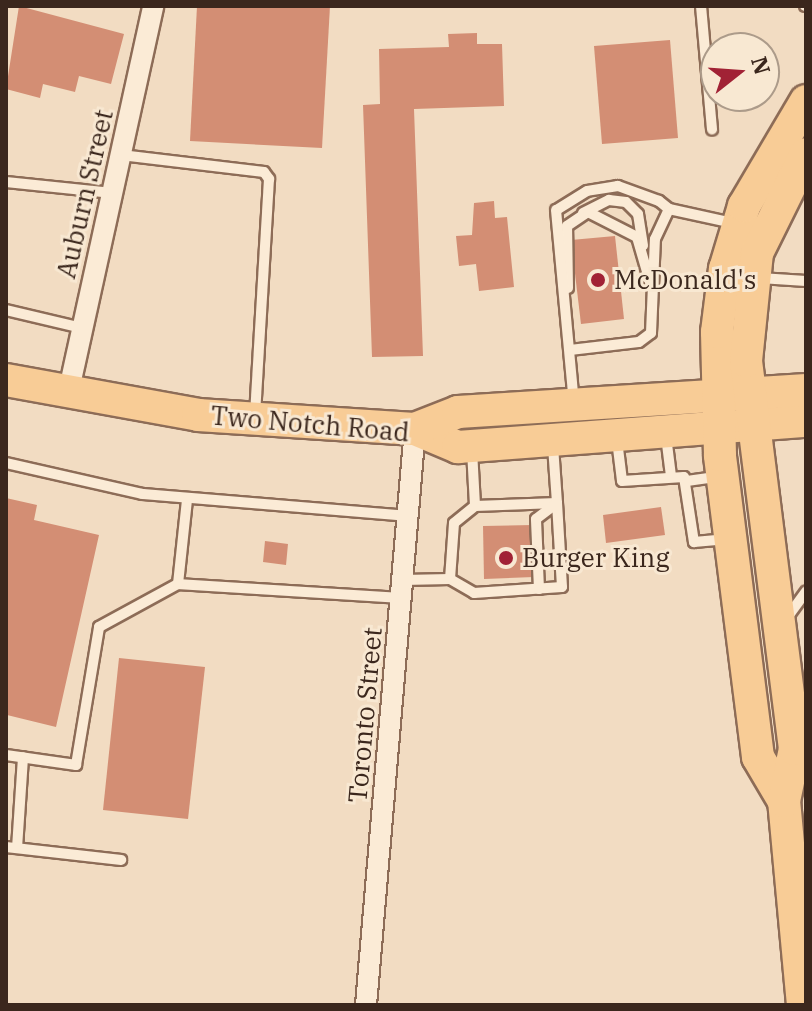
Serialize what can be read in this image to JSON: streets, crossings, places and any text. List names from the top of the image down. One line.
{"streets":{"main road":["Two Notch Road"],"street":["Auburn Street","Toronto Street"]},"crossings":[["Auburn Street","Two Notch Road"],["Two Notch Road","Toronto Street"]],"places":["McDonald's","Burger King"],"north":"right"}
